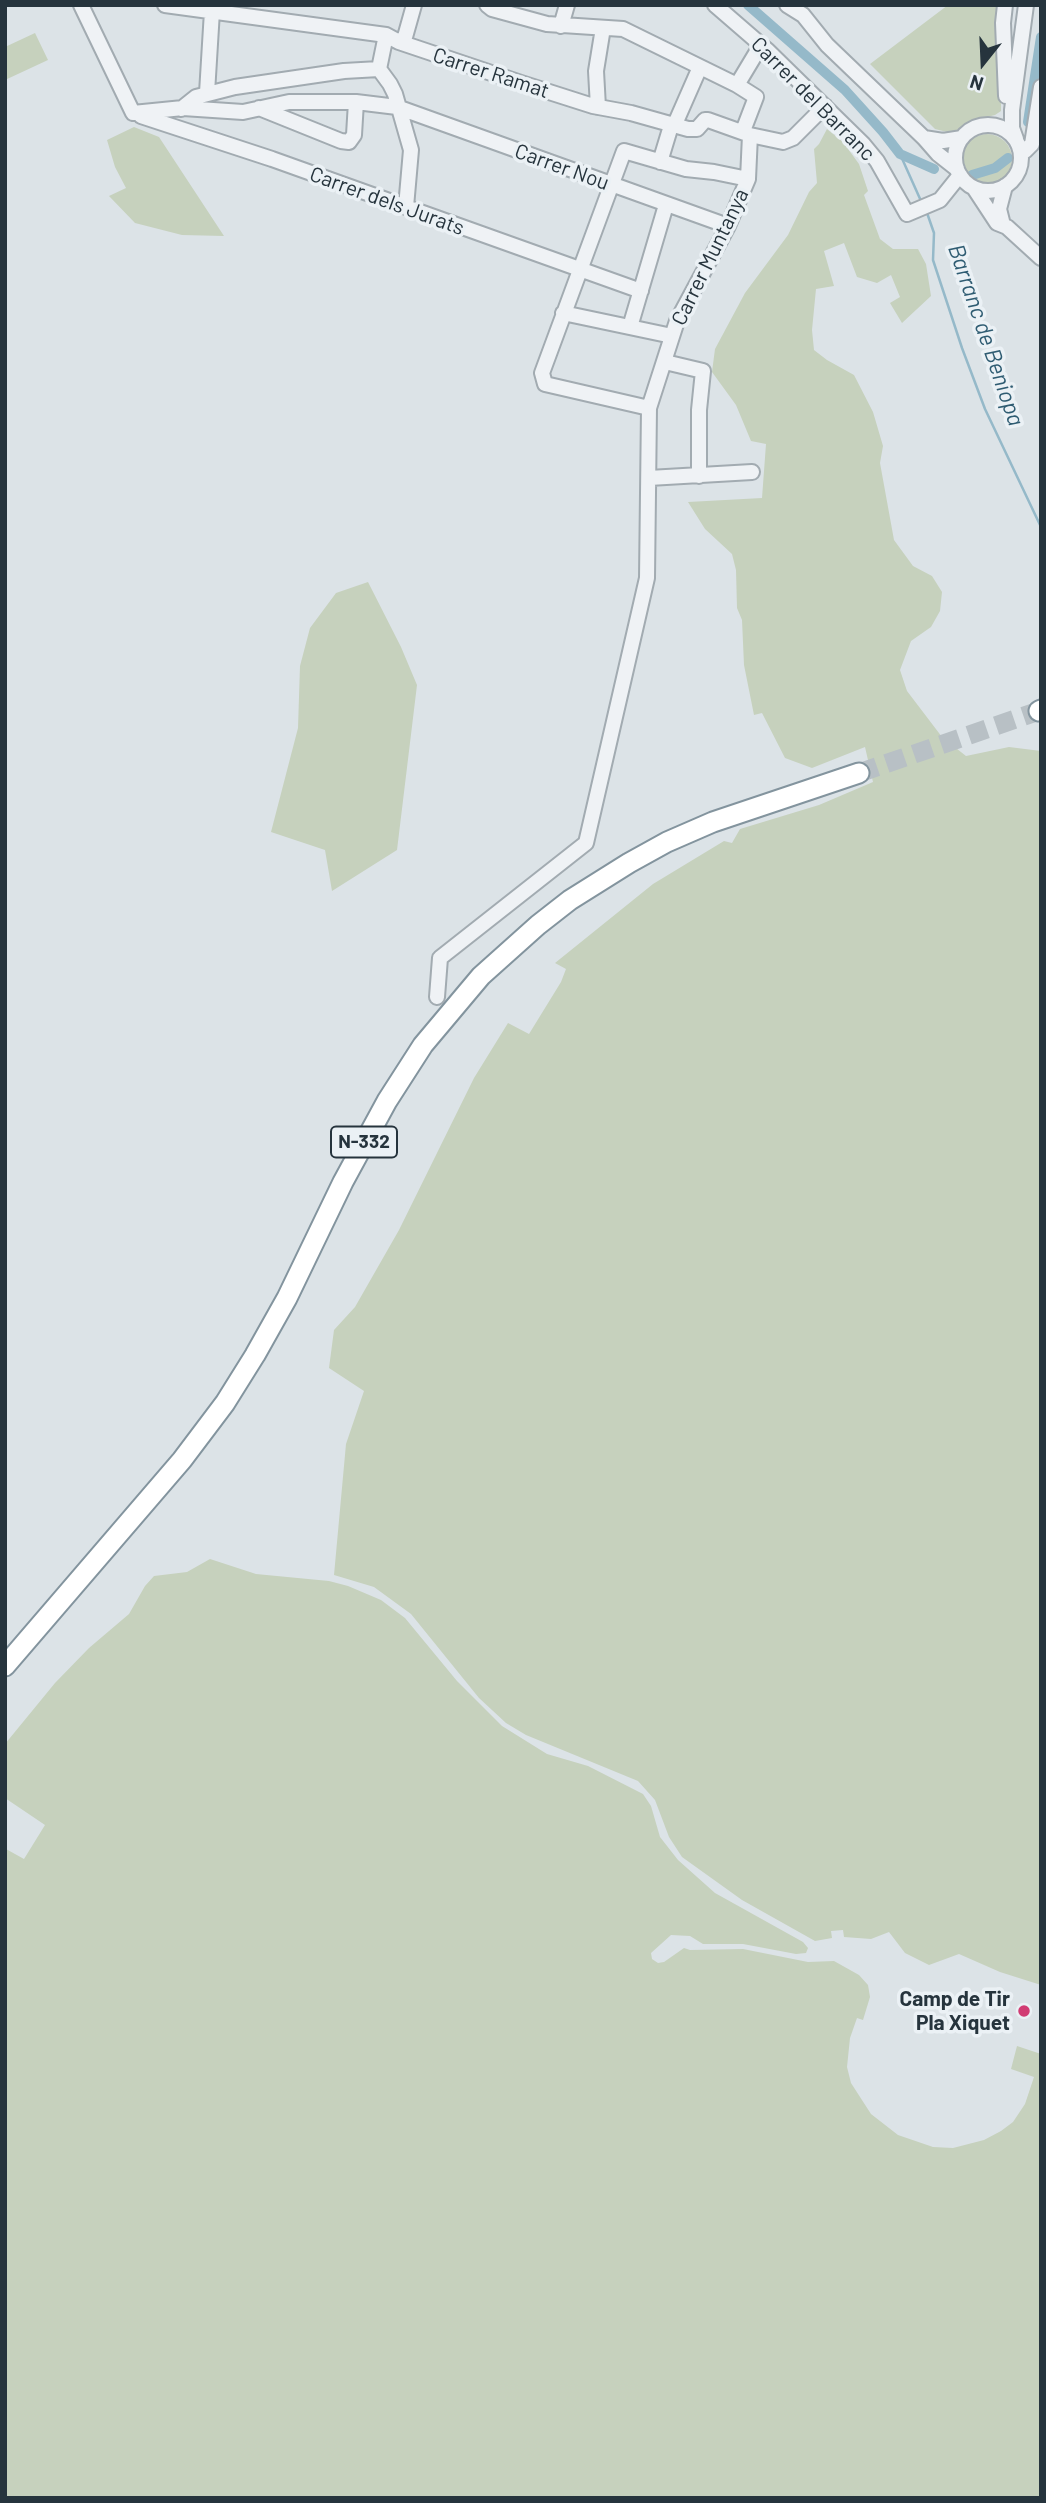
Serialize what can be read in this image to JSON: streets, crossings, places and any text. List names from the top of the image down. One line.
{"streets":{"highway":["N-332"],"street":["Carrer Ramat","Carrer del Barranc","Carrer Nou","Carrer dels Jurats","Carrer Muntanya"]},"crossings":[["Carrer Ramat","Carrer Muntanya"],["Carrer Nou","Carrer dels Jurats"],["Carrer Nou","Carrer Muntanya"]],"water":["Barranc de Beniopa"],"places":["Camp de Tir Pla Xiquet"],"north":"bottom"}
